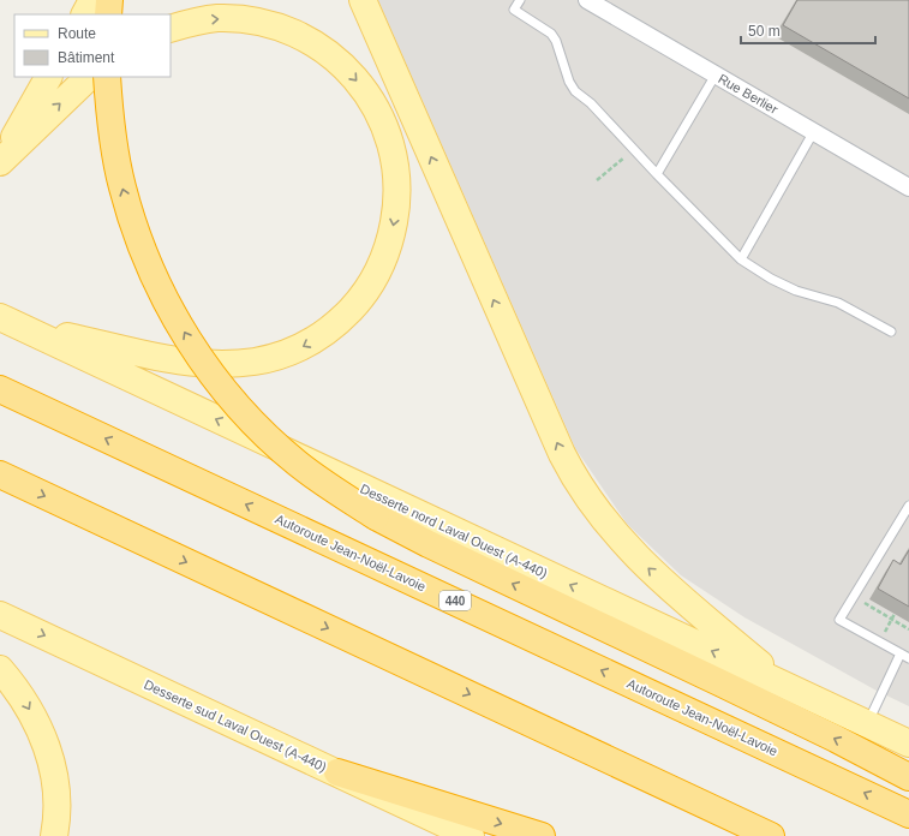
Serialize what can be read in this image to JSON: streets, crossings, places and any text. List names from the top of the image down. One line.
{"streets":{"highway":["Autoroute Jean-Noël-Lavoie","440"],"main road":["Desserte nord Laval Ouest (A-440)","Desserte sud Laval Ouest (A-440)"],"street":["Rue Berlier"]},"one_way":["Desserte nord Laval Ouest (A-440)","Desserte sud Laval Ouest (A-440)"],"legend":["Route","Bâtiment"],"scale_bar":"50 m"}
